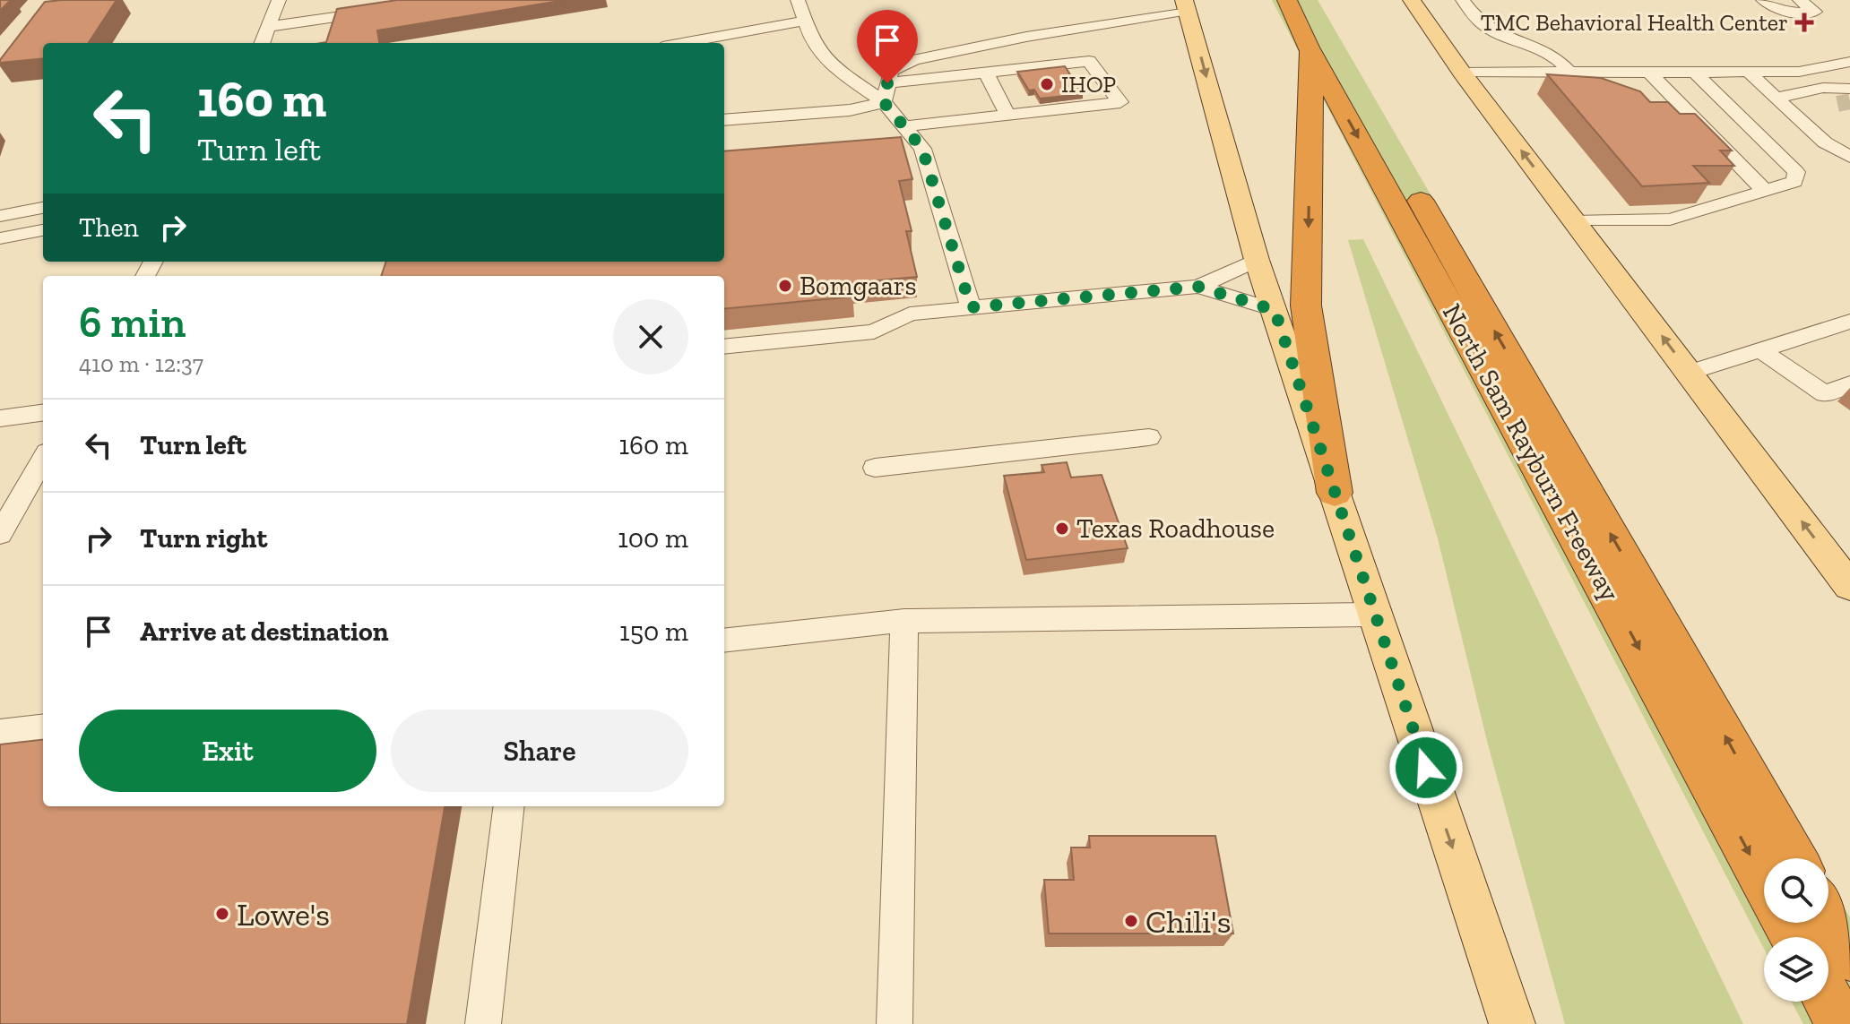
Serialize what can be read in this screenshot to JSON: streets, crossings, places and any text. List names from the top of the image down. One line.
{"streets":{"highway":["North Sam Rayburn Freeway"]},"places":{"health":["TMC Behavioral Health Center"],"other":["IHOP","Bomgaars","Texas Roadhouse","Lowe's","Chili's"]},"page":{"turn":["160 m","Turn left"],"then":"Then","heading":["6 min","410 m · 12:37"],"list":[{"name":"Turn left","value":"160 m"},{"name":"Turn right","value":"100 m"},{"name":"Arrive at destination","value":"150 m"}],"buttons":["Exit","Share"]}}
